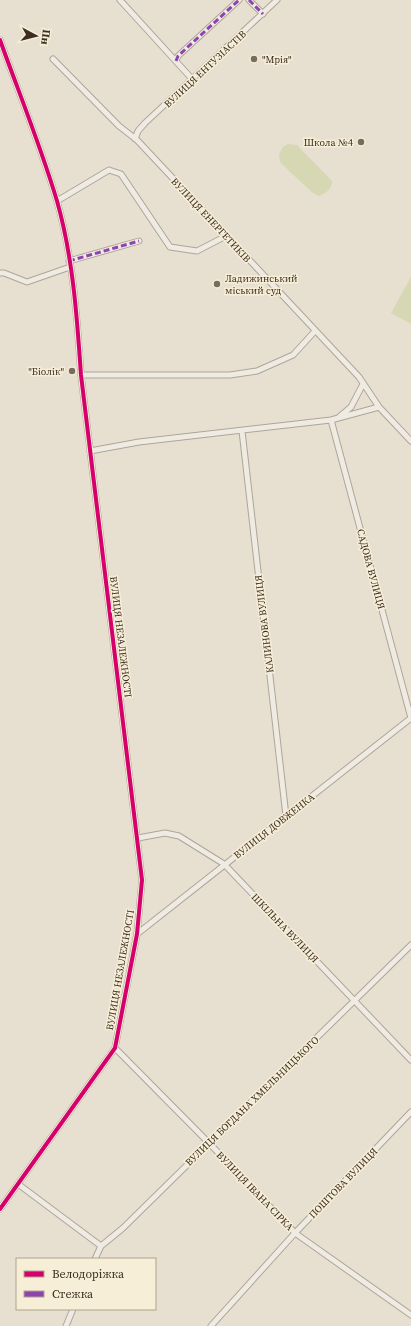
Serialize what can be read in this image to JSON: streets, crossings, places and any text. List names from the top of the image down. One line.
{"streets":{"street":["ВУЛИЦЯ ЕНТУЗІАСТІВ","ВУЛИЦЯ ЕНЕРГЕТИКІВ","САДОВА ВУЛИЦЯ","КАЛИНОВА ВУЛИЦЯ","ВУЛИЦЯ НЕЗАЛЕЖНОСТІ","ВУЛИЦЯ ДОВЖЕНКА","ШКІЛЬНА ВУЛИЦЯ","ВУЛИЦЯ БОГДАНА ХМЕЛЬНИЦЬКОГО","ПОШТОВА ВУЛИЦЯ","ВУЛИЦЯ ІВАНА СІРКА"]},"crossings":[["ВУЛИЦЯ ЕНТУЗІАСТІВ","ВУЛИЦЯ ЕНЕРГЕТИКІВ"],["САДОВА ВУЛИЦЯ","ВУЛИЦЯ ДОВЖЕНКА"],["КАЛИНОВА ВУЛИЦЯ","ВУЛИЦЯ ДОВЖЕНКА"],["ВУЛИЦЯ НЕЗАЛЕЖНОСТІ","ВУЛИЦЯ ДОВЖЕНКА"],["ВУЛИЦЯ НЕЗАЛЕЖНОСТІ","ШКІЛЬНА ВУЛИЦЯ"],["ВУЛИЦЯ НЕЗАЛЕЖНОСТІ","ВУЛИЦЯ ІВАНА СІРКА"],["ВУЛИЦЯ ДОВЖЕНКА","ШКІЛЬНА ВУЛИЦЯ"],["ШКІЛЬНА ВУЛИЦЯ","ВУЛИЦЯ БОГДАНА ХМЕЛЬНИЦЬКОГО"],["ВУЛИЦЯ БОГДАНА ХМЕЛЬНИЦЬКОГО","ВУЛИЦЯ ІВАНА СІРКА"],["ПОШТОВА ВУЛИЦЯ","ВУЛИЦЯ ІВАНА СІРКА"]],"places":["\"Мрія\"","Школа №4","Ладижинський міський суд","\"Біолік\""],"legend":["Велодоріжка","Стежка"],"north":"right"}
